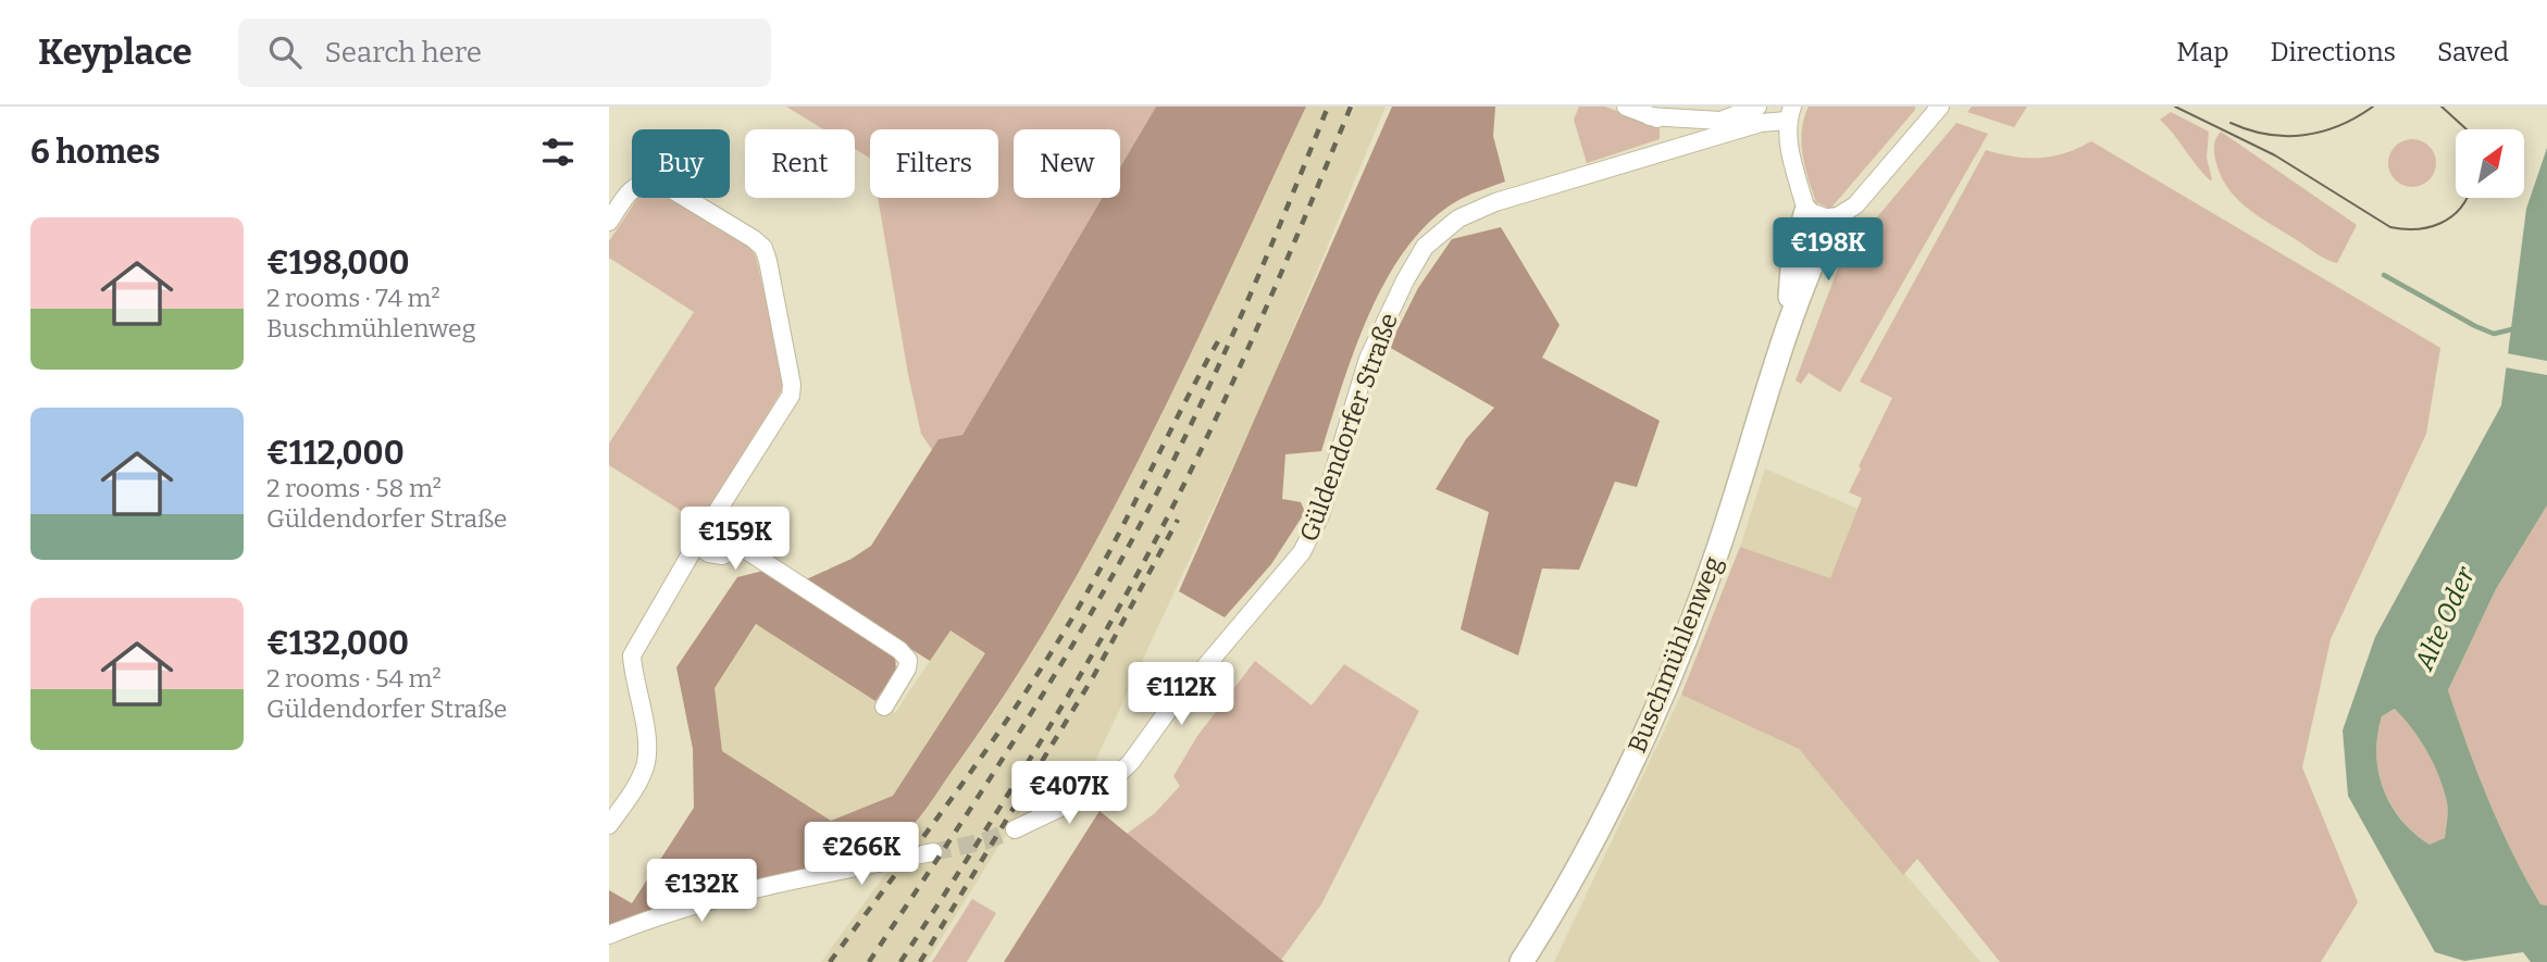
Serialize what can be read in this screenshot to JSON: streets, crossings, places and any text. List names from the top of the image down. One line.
{"streets":{"street":["Güldendorfer Straße","Buschmühlenweg"]},"water":["Alte Oder"],"north":"top right","page":{"header":"Keyplace","search":"Search here","nav":["Map","Directions","Saved"],"heading":"6 homes","chip":["Buy","Rent","Filters","New"],"list":[{"name":"€198,000","note":"2 rooms · 74 m² · Buschmühlenweg"},{"name":"€112,000","note":"2 rooms · 58 m² · Güldendorfer Straße"},{"name":"€132,000","note":"2 rooms · 54 m² · Güldendorfer Straße"}],"price":["€198K","€159K","€112K","€407K","€266K","€132K"]}}
